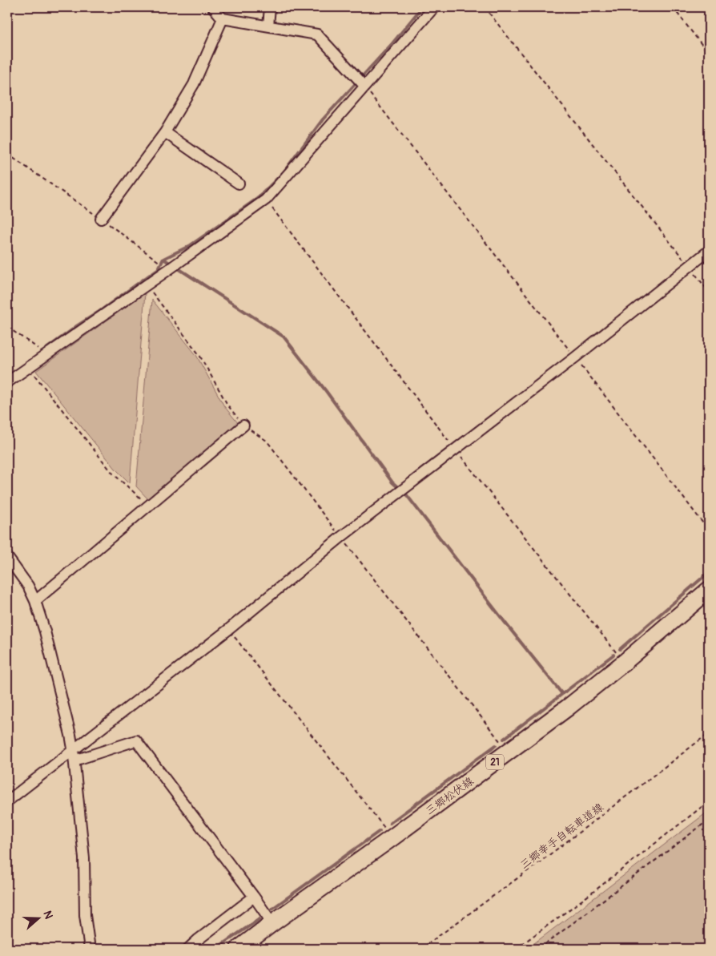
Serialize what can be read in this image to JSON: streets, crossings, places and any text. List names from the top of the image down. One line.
{"streets":{"main road":["21","三郷松伏線"],"path":["三郷幸手自転車道線"]},"north":"right"}
